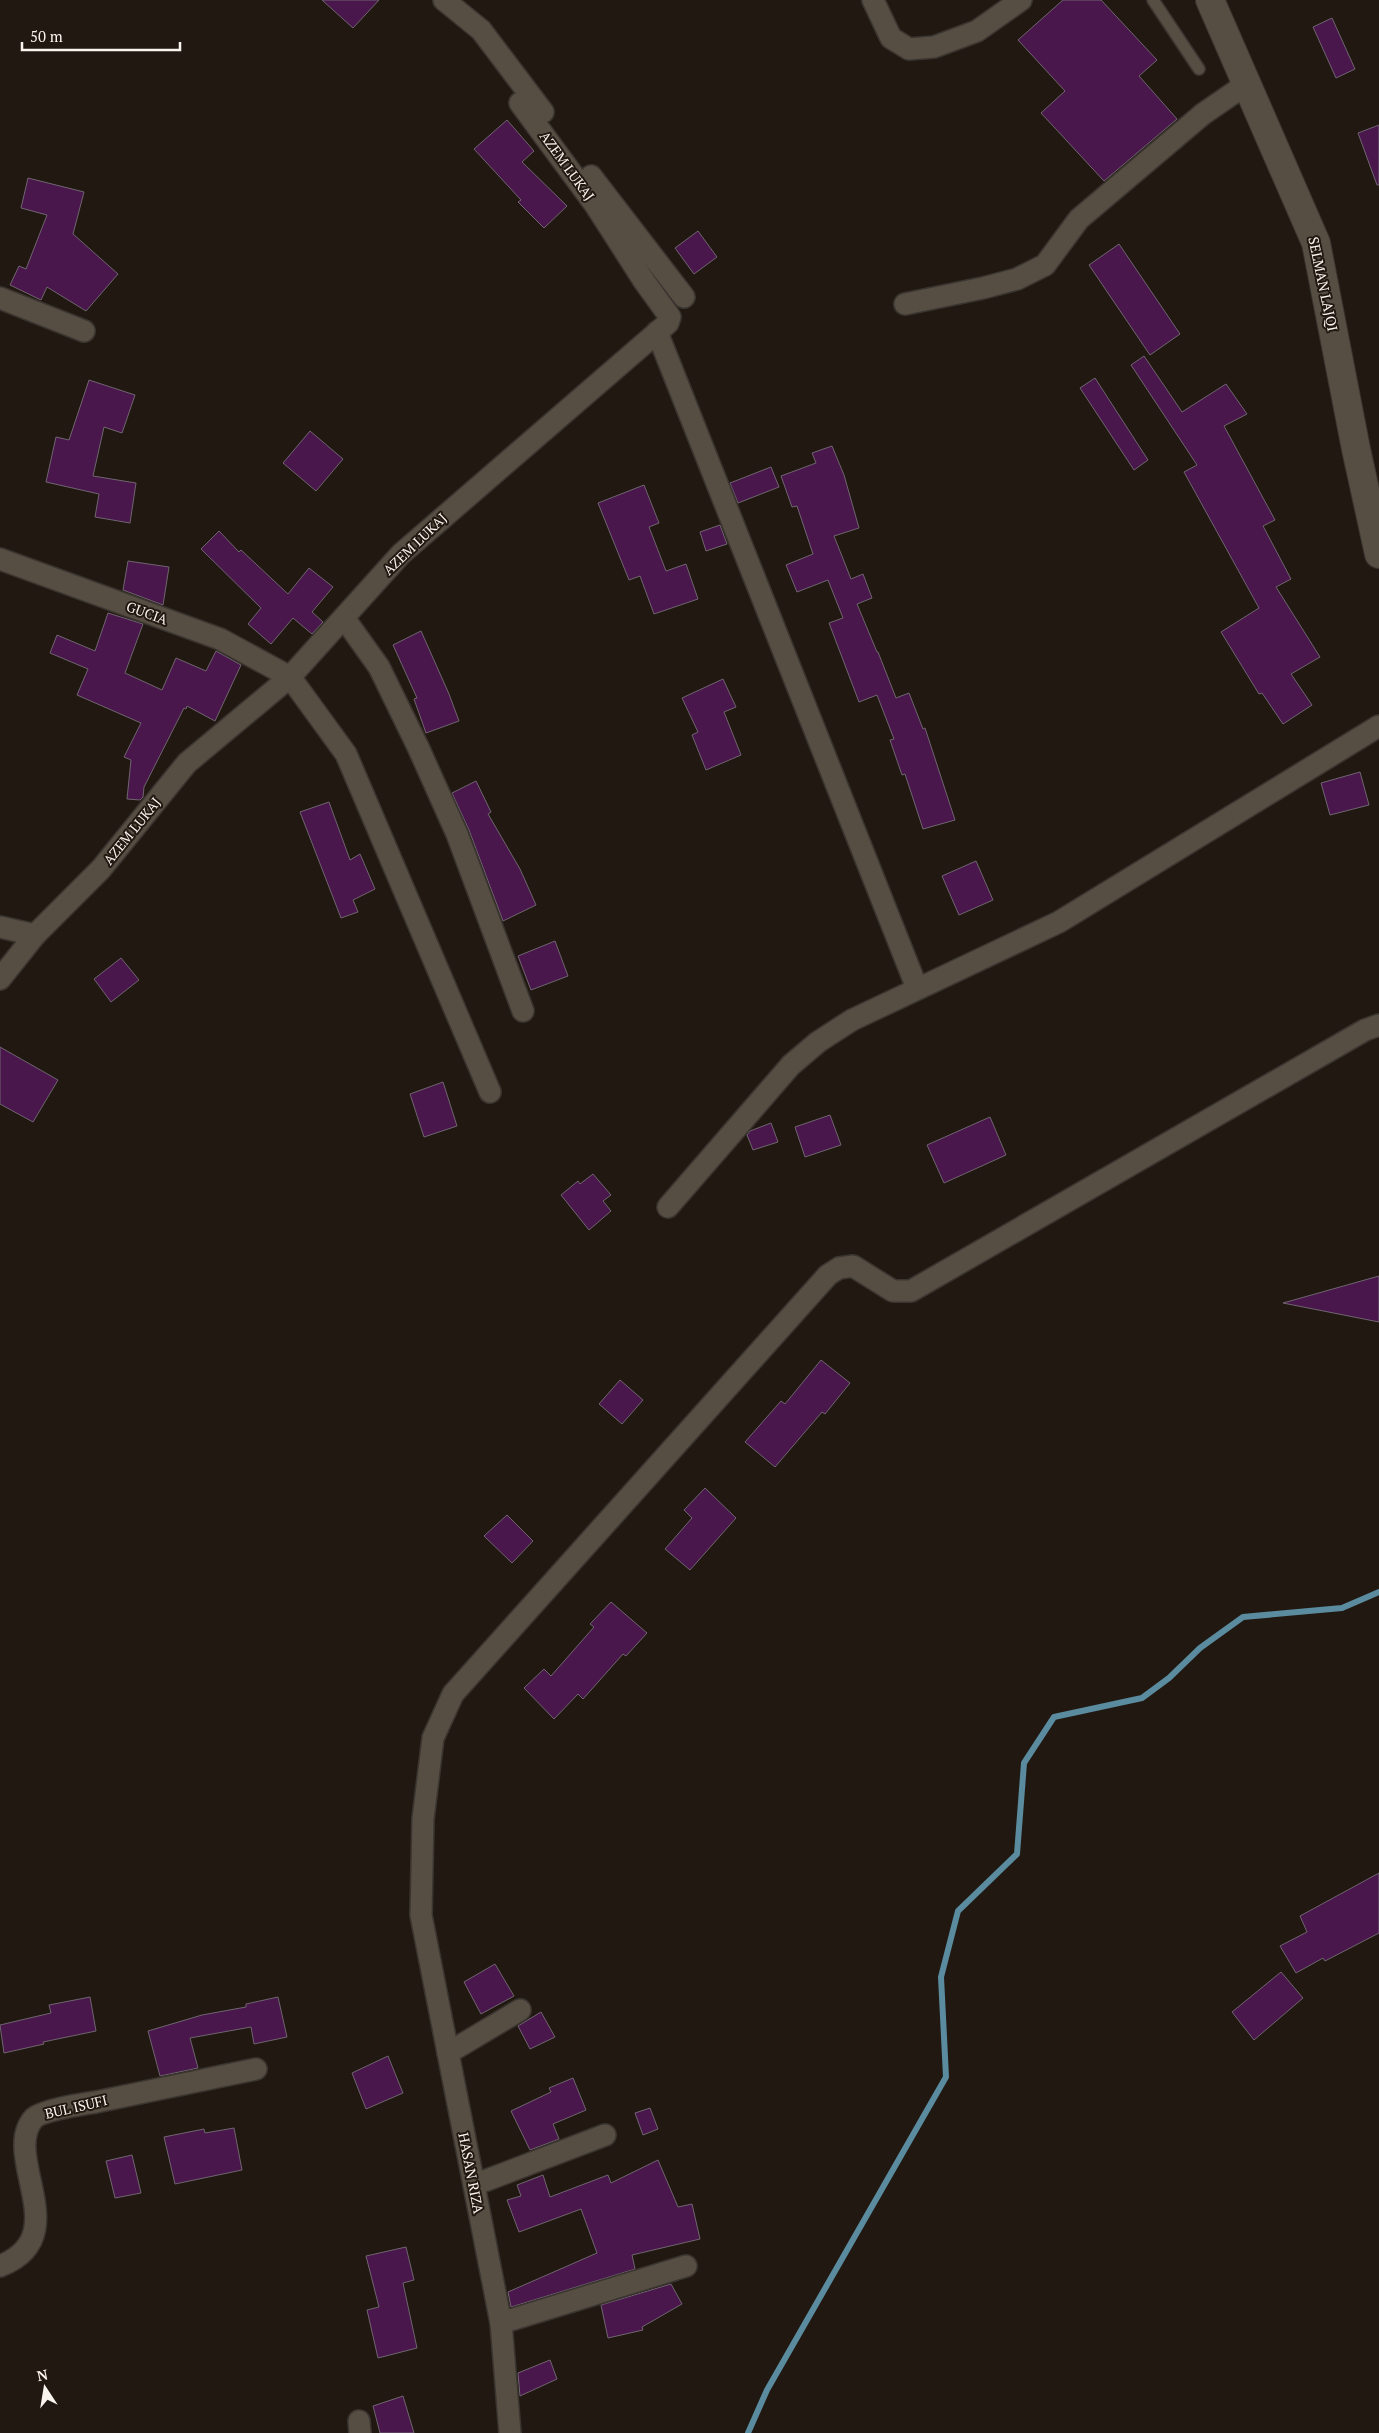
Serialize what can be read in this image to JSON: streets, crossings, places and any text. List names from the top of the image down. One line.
{"streets":{"street":["AZEM LUKAJ","SELMAN LAJQI","GUCIA","BUL ISUFI","HASAN RIZA"]},"crossings":[["AZEM LUKAJ","GUCIA"]],"scale_bar":"50 m","north":"top"}
